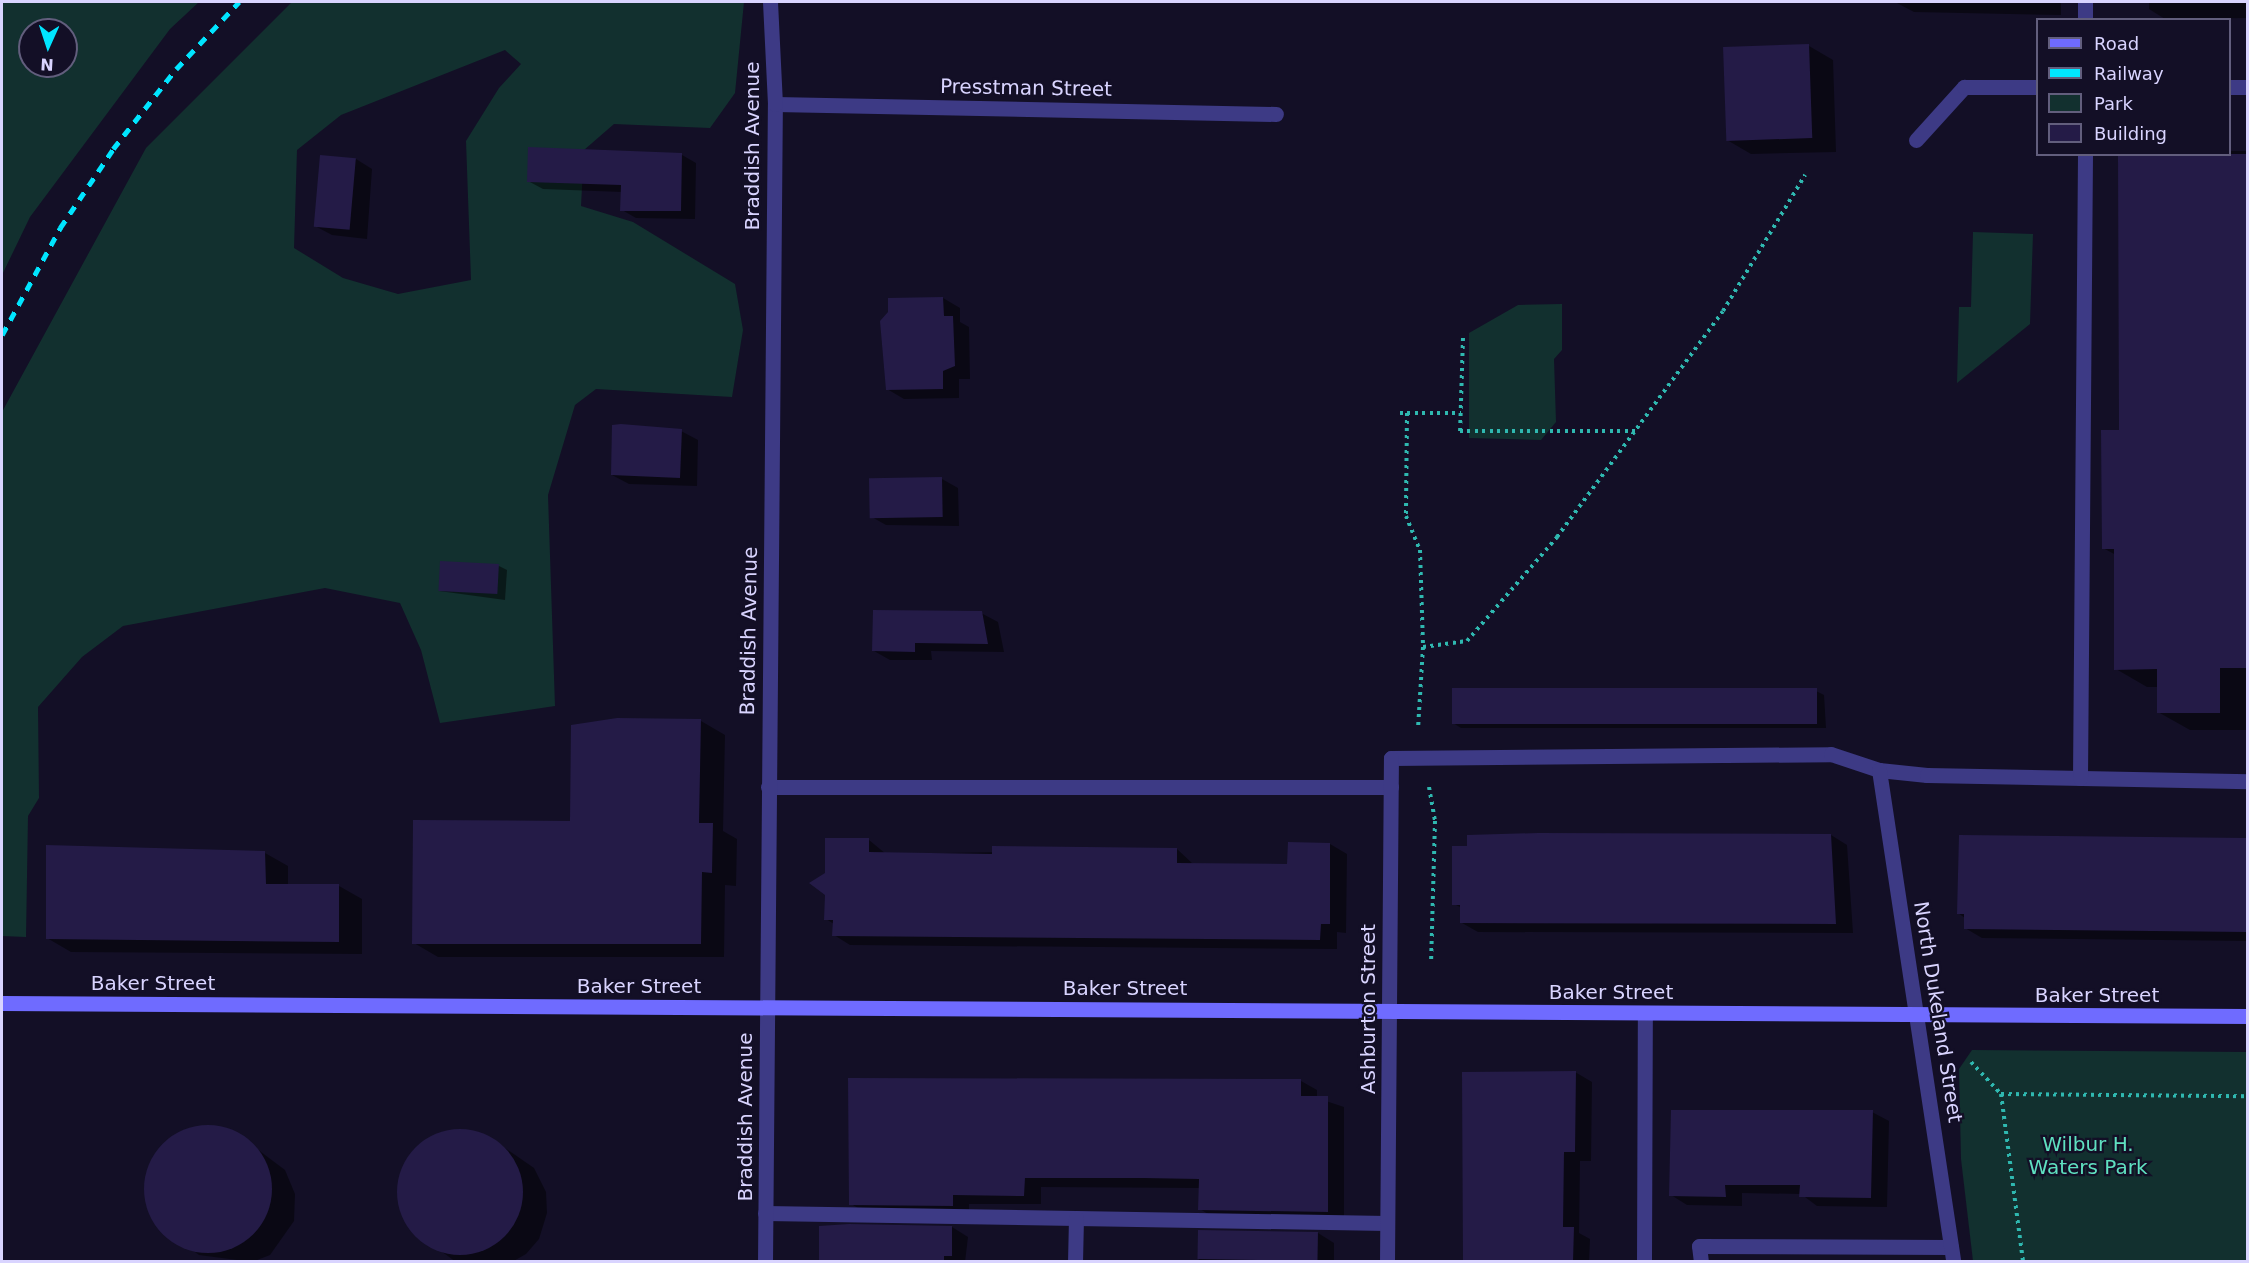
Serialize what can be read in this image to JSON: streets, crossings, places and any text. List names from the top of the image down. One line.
{"streets":{"street":["Presstman Street","Braddish Avenue","Baker Street","Ashburton Street","North Dukeland Street"]},"crossings":[["Presstman Street","Braddish Avenue"],["Braddish Avenue","Baker Street"],["Baker Street","Ashburton Street"],["Baker Street","North Dukeland Street"],["Ashburton Street","North Dukeland Street"]],"parks":["Wilbur H. Waters Park"],"legend":["Road","Railway","Park","Building"],"north":"bottom"}
